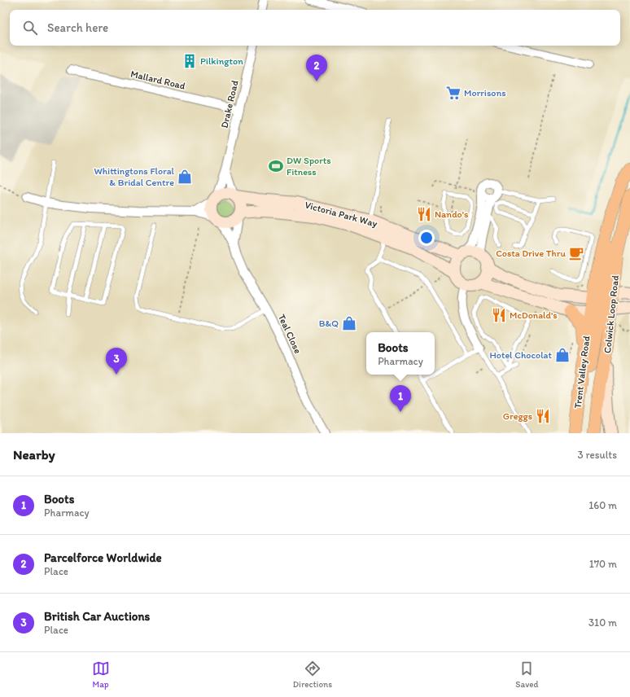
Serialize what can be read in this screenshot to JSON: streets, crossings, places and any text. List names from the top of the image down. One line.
{"streets":{"main road":["Colwick Loop Road","Trent Valley Road"],"street":["Mallard Road","Drake Road","Victoria Park Way","Teal Close"]},"crossings":[["Mallard Road","Drake Road"],["Drake Road","Victoria Park Way"],["Drake Road","Teal Close"],["Victoria Park Way","Teal Close"],["Colwick Loop Road","Trent Valley Road"]],"places":{"building":["Pilkington"],"supermarket":["Morrisons"],"sports":["DW Sports Fitness"],"shop":["Whittingtons Floral & Bridal Centre","B&Q","Hotel Chocolat"],"restaurant":["Nando's","McDonald's","Greggs"],"cafe":["Costa Drive Thru"]},"page":{"search":"Search here","pins":["2","3","1"],"popup":["Boots","Pharmacy"],"heading":["Nearby","3 results"],"list":[{"mark":"1","name":"Boots","note":"Pharmacy","value":"160 m"},{"mark":"2","name":"Parcelforce Worldwide","note":"Place","value":"170 m"},{"mark":"3","name":"British Car Auctions","note":"Place","value":"310 m"}],"nav":["Map","Directions","Saved"]}}
